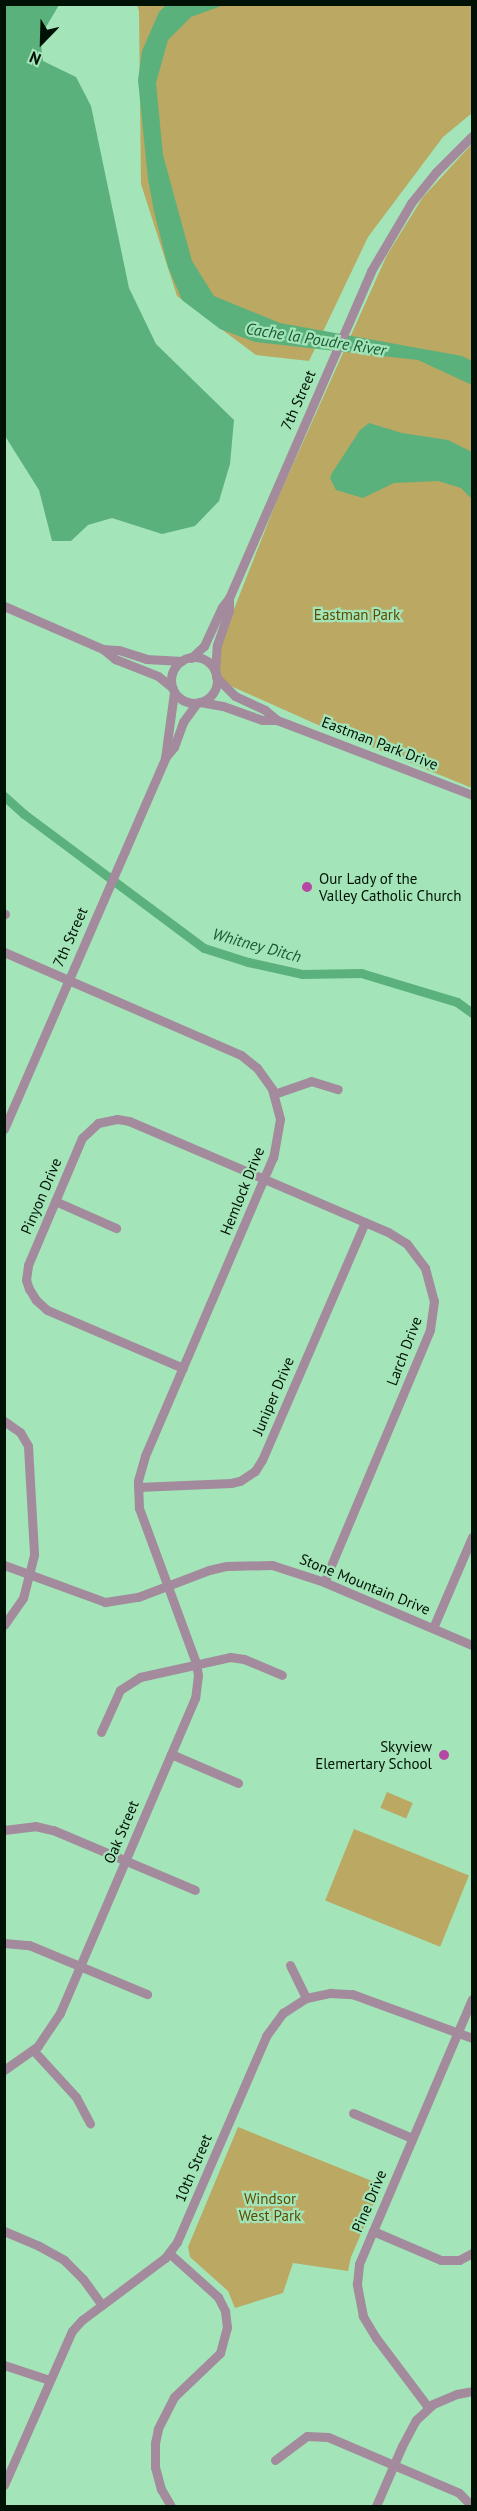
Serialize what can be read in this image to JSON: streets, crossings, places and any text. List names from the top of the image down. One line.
{"streets":{"street":["7th Street","Eastman Park Drive","Hemlock Drive","Pinyon Drive","Larch Drive","Juniper Drive","Stone Mountain Drive","Oak Street","10th Street","Pine Drive"]},"crossings":[["7th Street","Eastman Park Drive"],["7th Street","Hemlock Drive"],["Hemlock Drive","Pinyon Drive"],["Hemlock Drive","Larch Drive"],["Hemlock Drive","Juniper Drive"],["Hemlock Drive","Stone Mountain Drive"],["Hemlock Drive","Oak Street"],["Pinyon Drive","Larch Drive"],["Larch Drive","Juniper Drive"],["Larch Drive","Stone Mountain Drive"],["Stone Mountain Drive","Oak Street"],["10th Street","Pine Drive"]],"water":["Cache la Poudre River","Whitney Ditch"],"parks":["Eastman Park","Windsor West Park"],"places":["Our Lady of the Valley Catholic Church","Skyview Elemertary School"],"north":"bottom left"}
